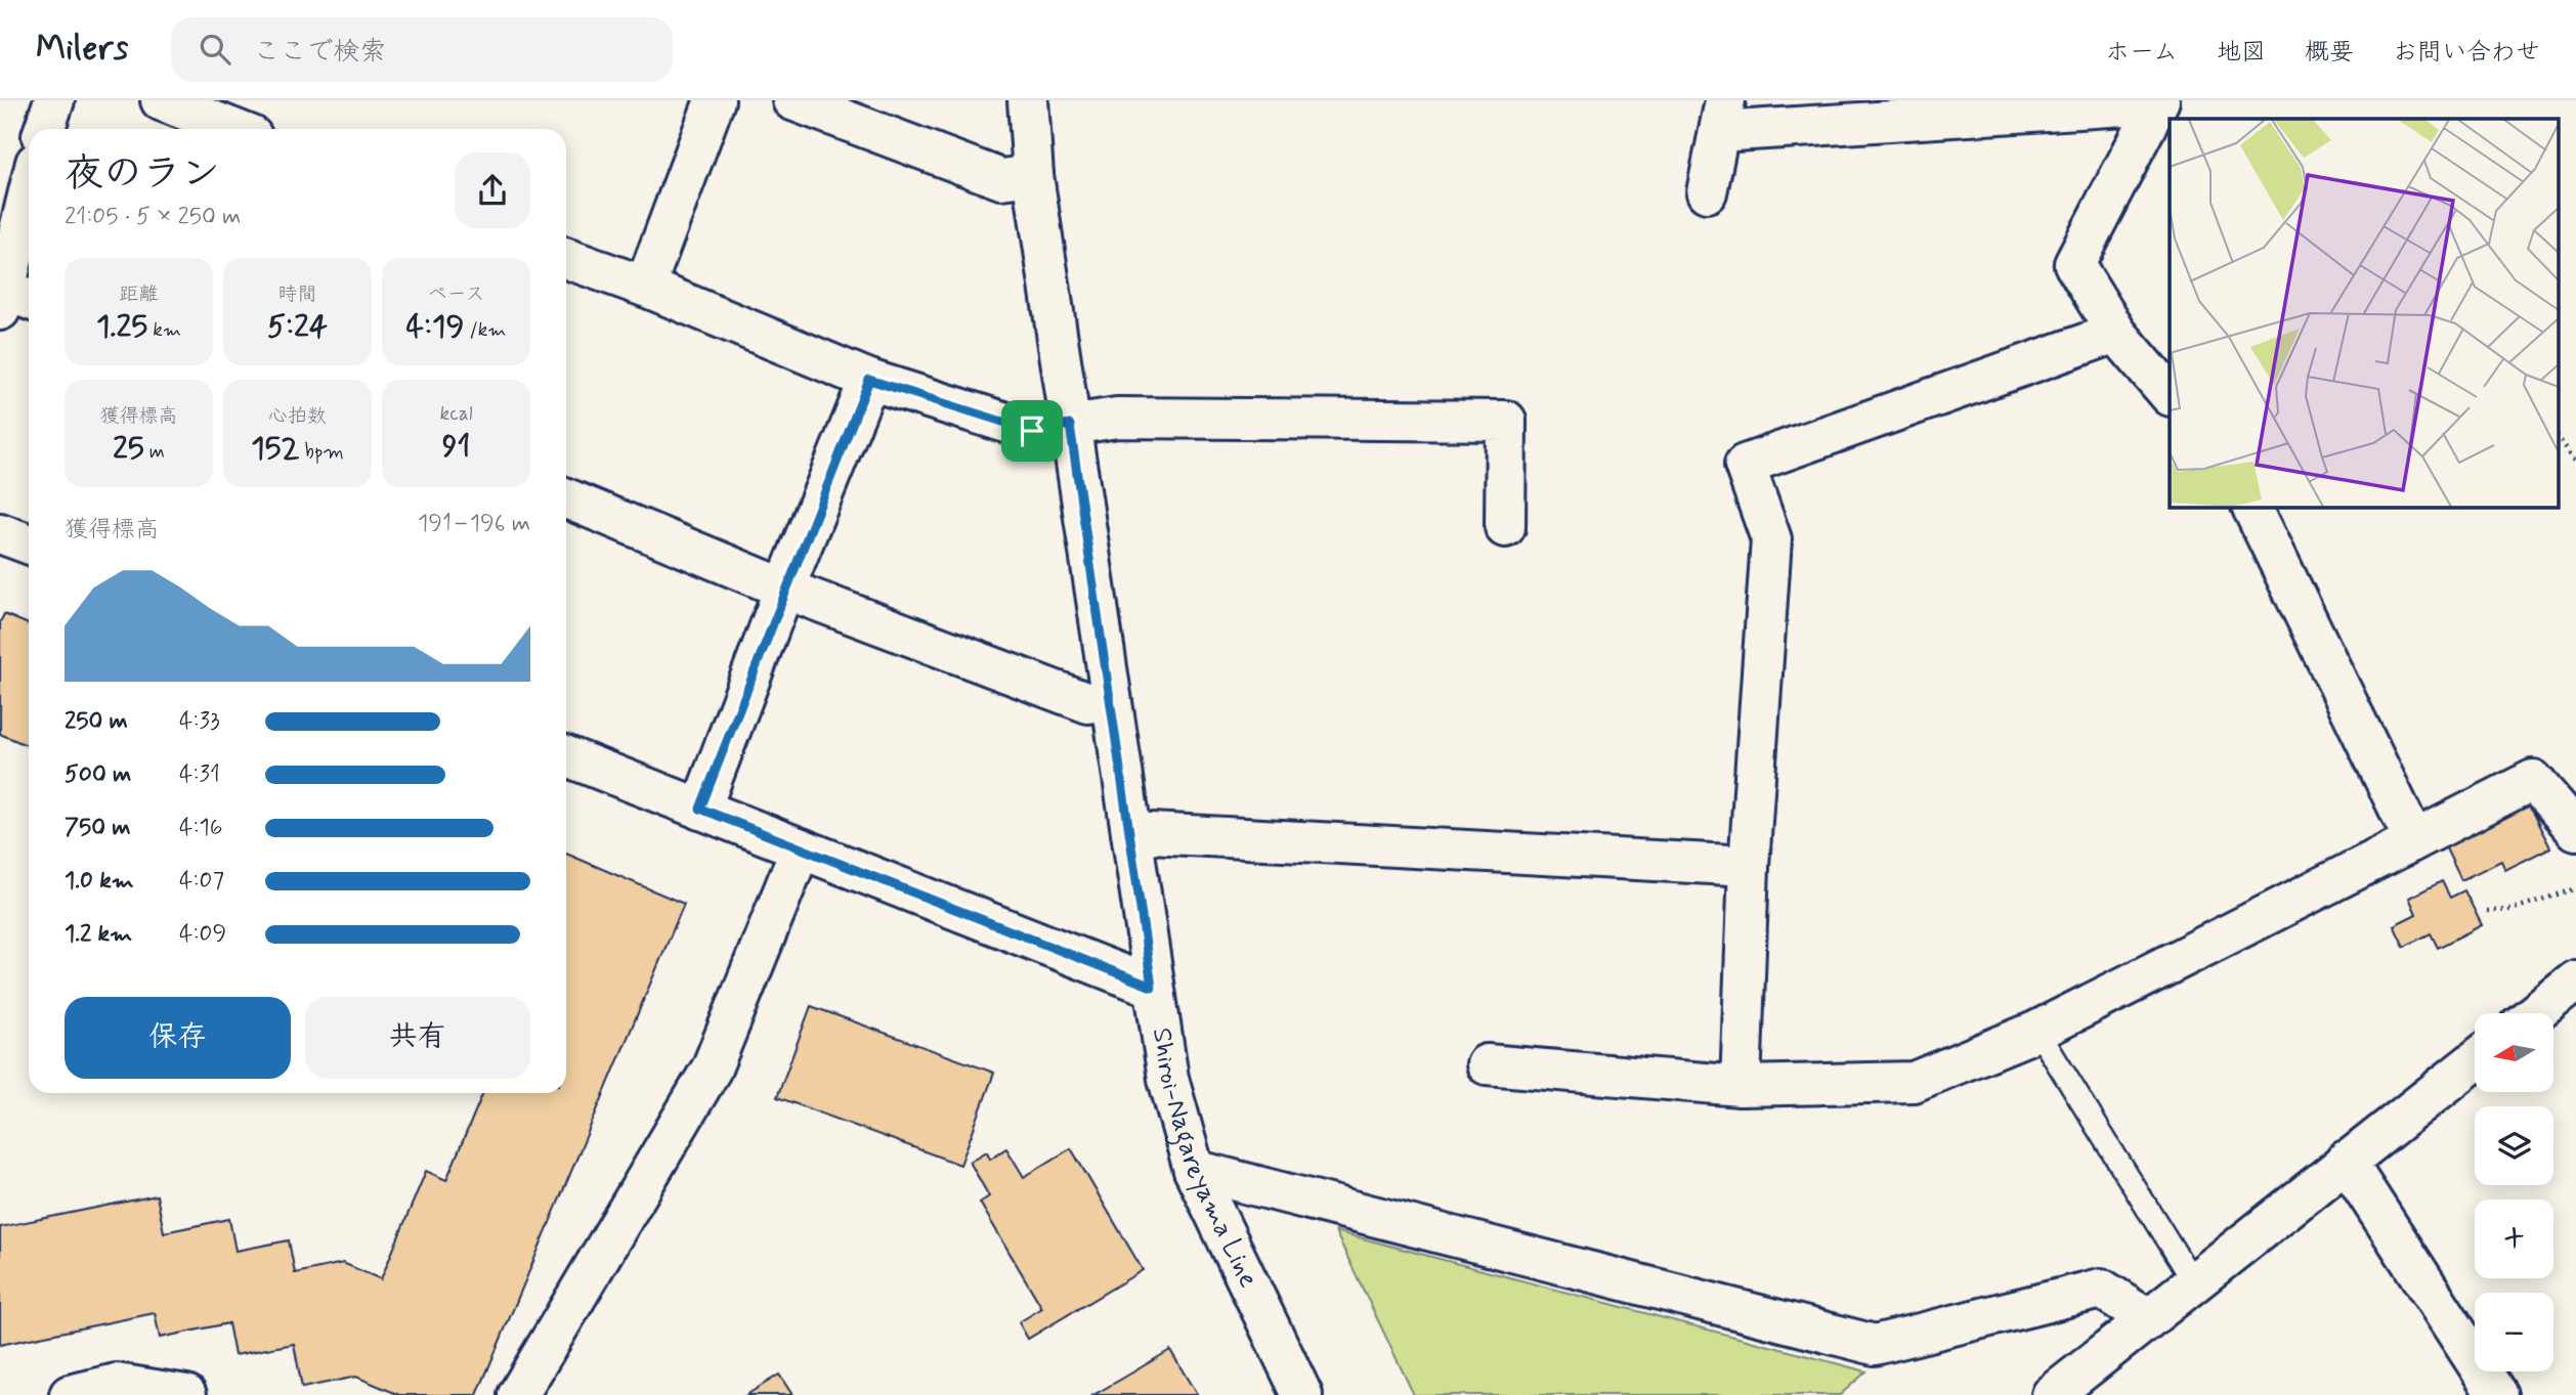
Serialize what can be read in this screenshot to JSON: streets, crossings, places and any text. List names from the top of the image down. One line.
{"streets":{"street":["Shiroi-Nagareyama Line"]},"north":"left","page":{"header":"Milers","search":"ここで検索","nav":["ホーム","地図","概要","お問い合わせ"],"heading":["夜のラン","21:05 · 5 × 250 m"],"stats":[["距離","1.25 km"],["時間","5:24"],["ペース","4:19 /km"],["獲得標高","25 m"],["心拍数","152 bpm"],["kcal","91"]],"chart":["獲得標高","191–196 m"],"list":[{"name":"250 m","note":"4:33"},{"name":"500 m","note":"4:31"},{"name":"750 m","note":"4:16"},{"name":"1.0 km","note":"4:07"},{"name":"1.2 km","note":"4:09"}],"buttons":["保存","共有"],"map_buttons":["+","−"]}}
